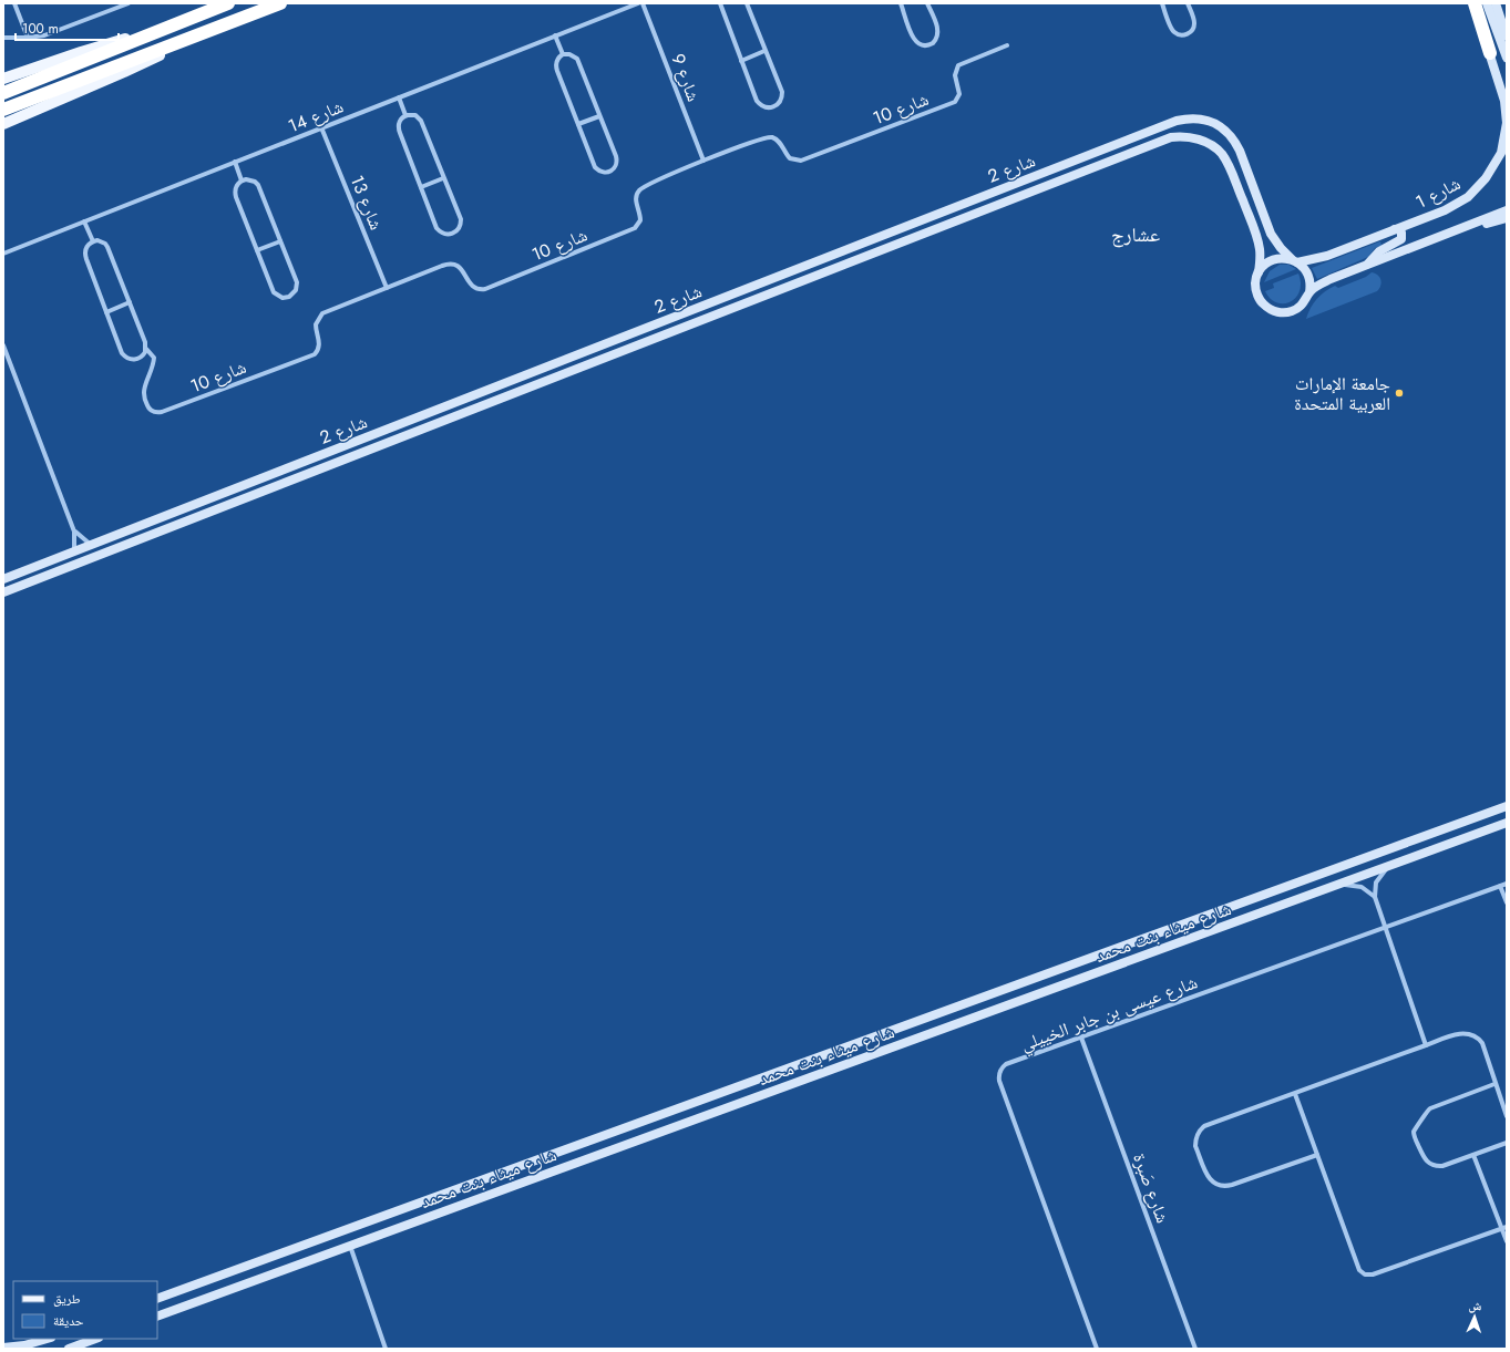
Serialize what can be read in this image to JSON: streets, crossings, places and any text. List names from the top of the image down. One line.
{"streets":{"street":["شارع 9","شارع 10","شارع 14","شارع 2","شارع 1","شارع 13","شارع ميثاء بنت محمد","شارع عيسى بن جابر الخييلي","شارع صَبرة"]},"crossings":[["شارع 9","شارع 10"],["شارع 10","شارع 13"],["شارع 14","شارع 13"],["شارع 2","شارع 1"],["شارع عيسى بن جابر الخييلي","شارع صَبرة"]],"districts":["عشارج"],"places":["جامعة الإمارات العربية المتحدة"],"legend":["طريق","حديقة"],"scale_bar":"100 m","north":"top"}
